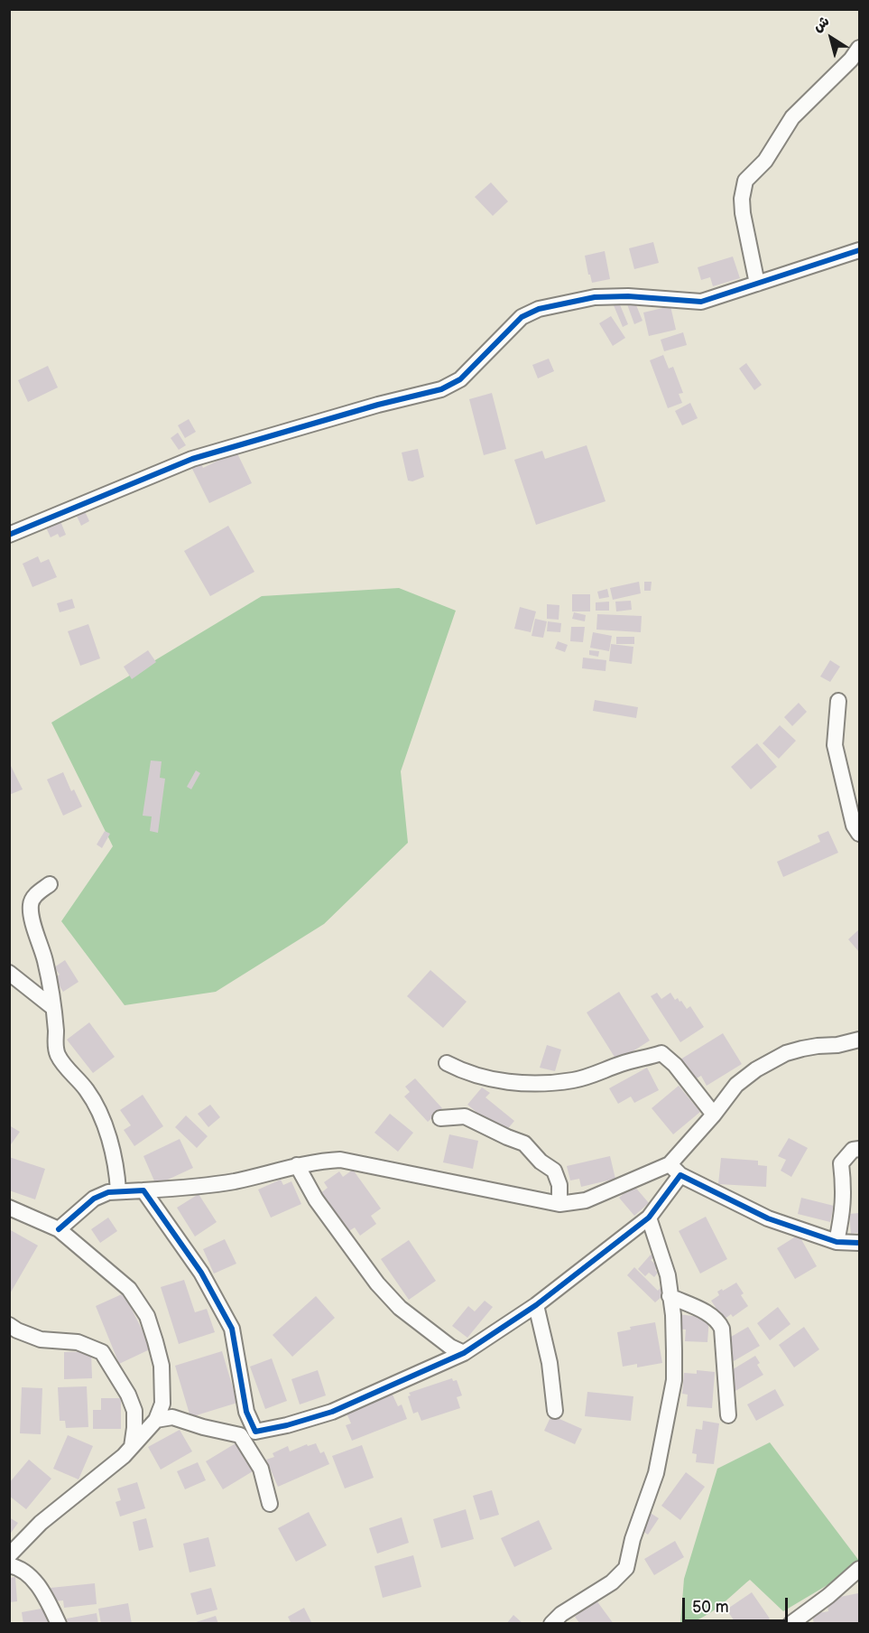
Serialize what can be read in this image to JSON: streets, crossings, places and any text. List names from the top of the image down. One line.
{"scale_bar":"50 m","north":"top left"}
